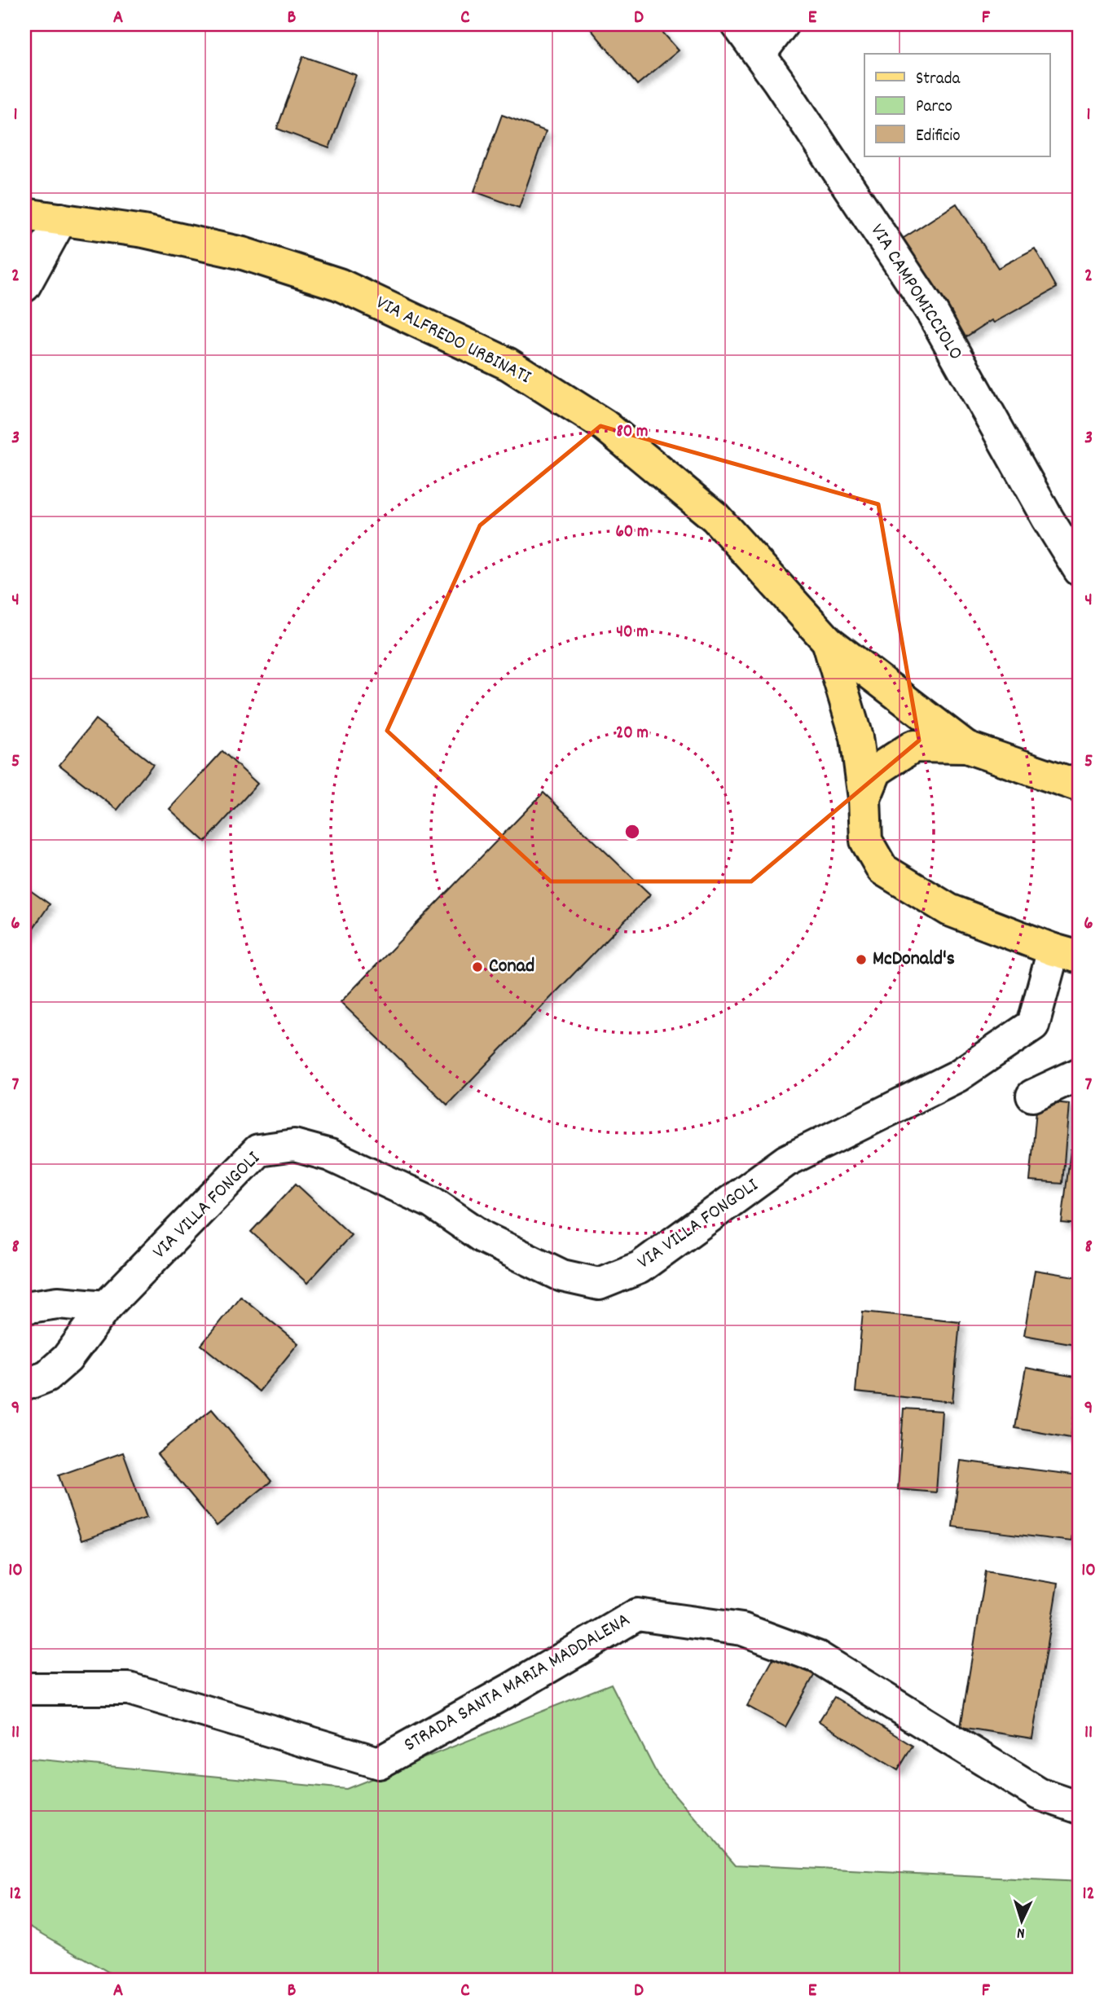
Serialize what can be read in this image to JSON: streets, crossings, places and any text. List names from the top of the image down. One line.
{"streets":{"main road":["VIA ALFREDO URBINATI"],"street":["VIA CAMPOMICCIOLO","VIA VILLA FONGOLI","STRADA SANTA MARIA MADDALENA"]},"crossings":[["VIA ALFREDO URBINATI","VIA VILLA FONGOLI"]],"places":["McDonald's","Conad"],"legend":["Strada","Parco","Edificio"],"north":"bottom","grid":{"columns":["A","B","C","D","E","F"],"rows":["1","2","3","4","5","6","7","8","9","10","11","12"]},"rings":["80 m","60 m","40 m","20 m"]}
